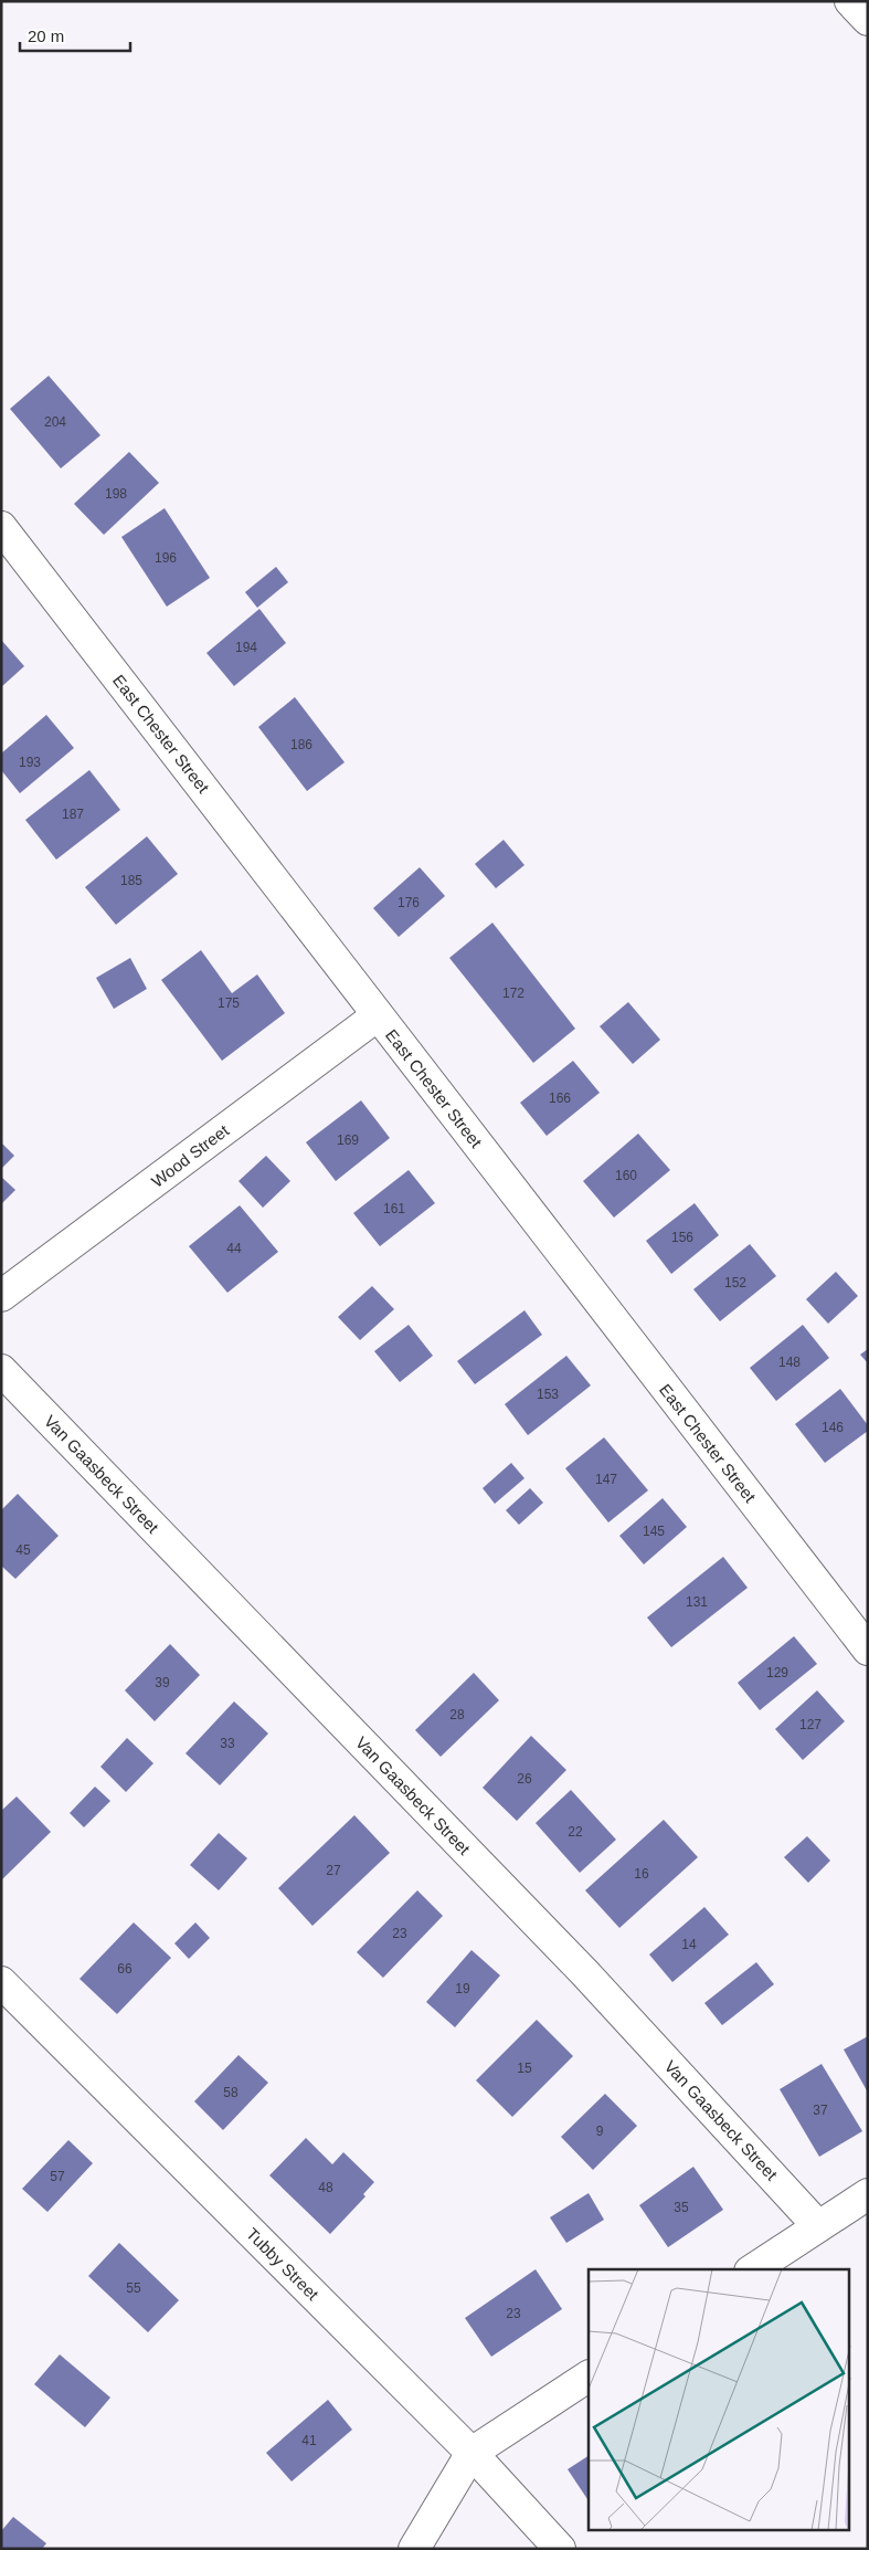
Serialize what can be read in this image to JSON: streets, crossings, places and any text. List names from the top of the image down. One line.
{"streets":{"street":["East Chester Street","Wood Street","Van Gaasbeck Street","Tubby Street"]},"crossings":[["East Chester Street","Wood Street"]],"house_numbers":["204","198","196","194","186","193","187","185","176","172","175","166","169","160","161","156","44","152","148","153","146","147","145","45","131","129","39","28","127","33","26","22","27","16","23","14","66","19","15","58","37","9","57","48","35","55","23","41"],"scale_bar":"20 m"}
